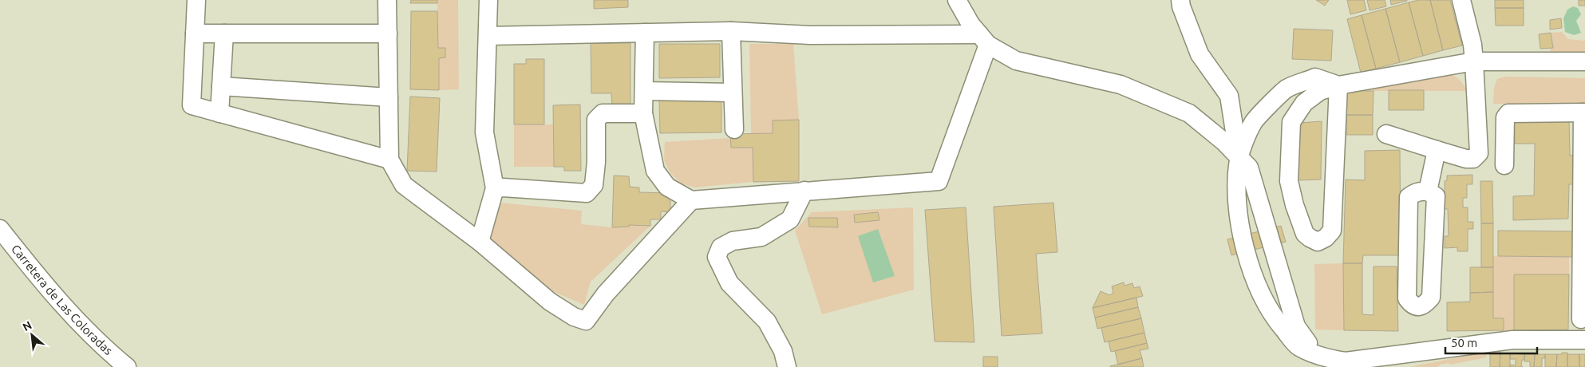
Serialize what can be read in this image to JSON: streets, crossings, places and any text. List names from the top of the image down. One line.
{"streets":{"street":["Carretera de Las Coloradas"]},"scale_bar":"50 m","north":"top left"}
